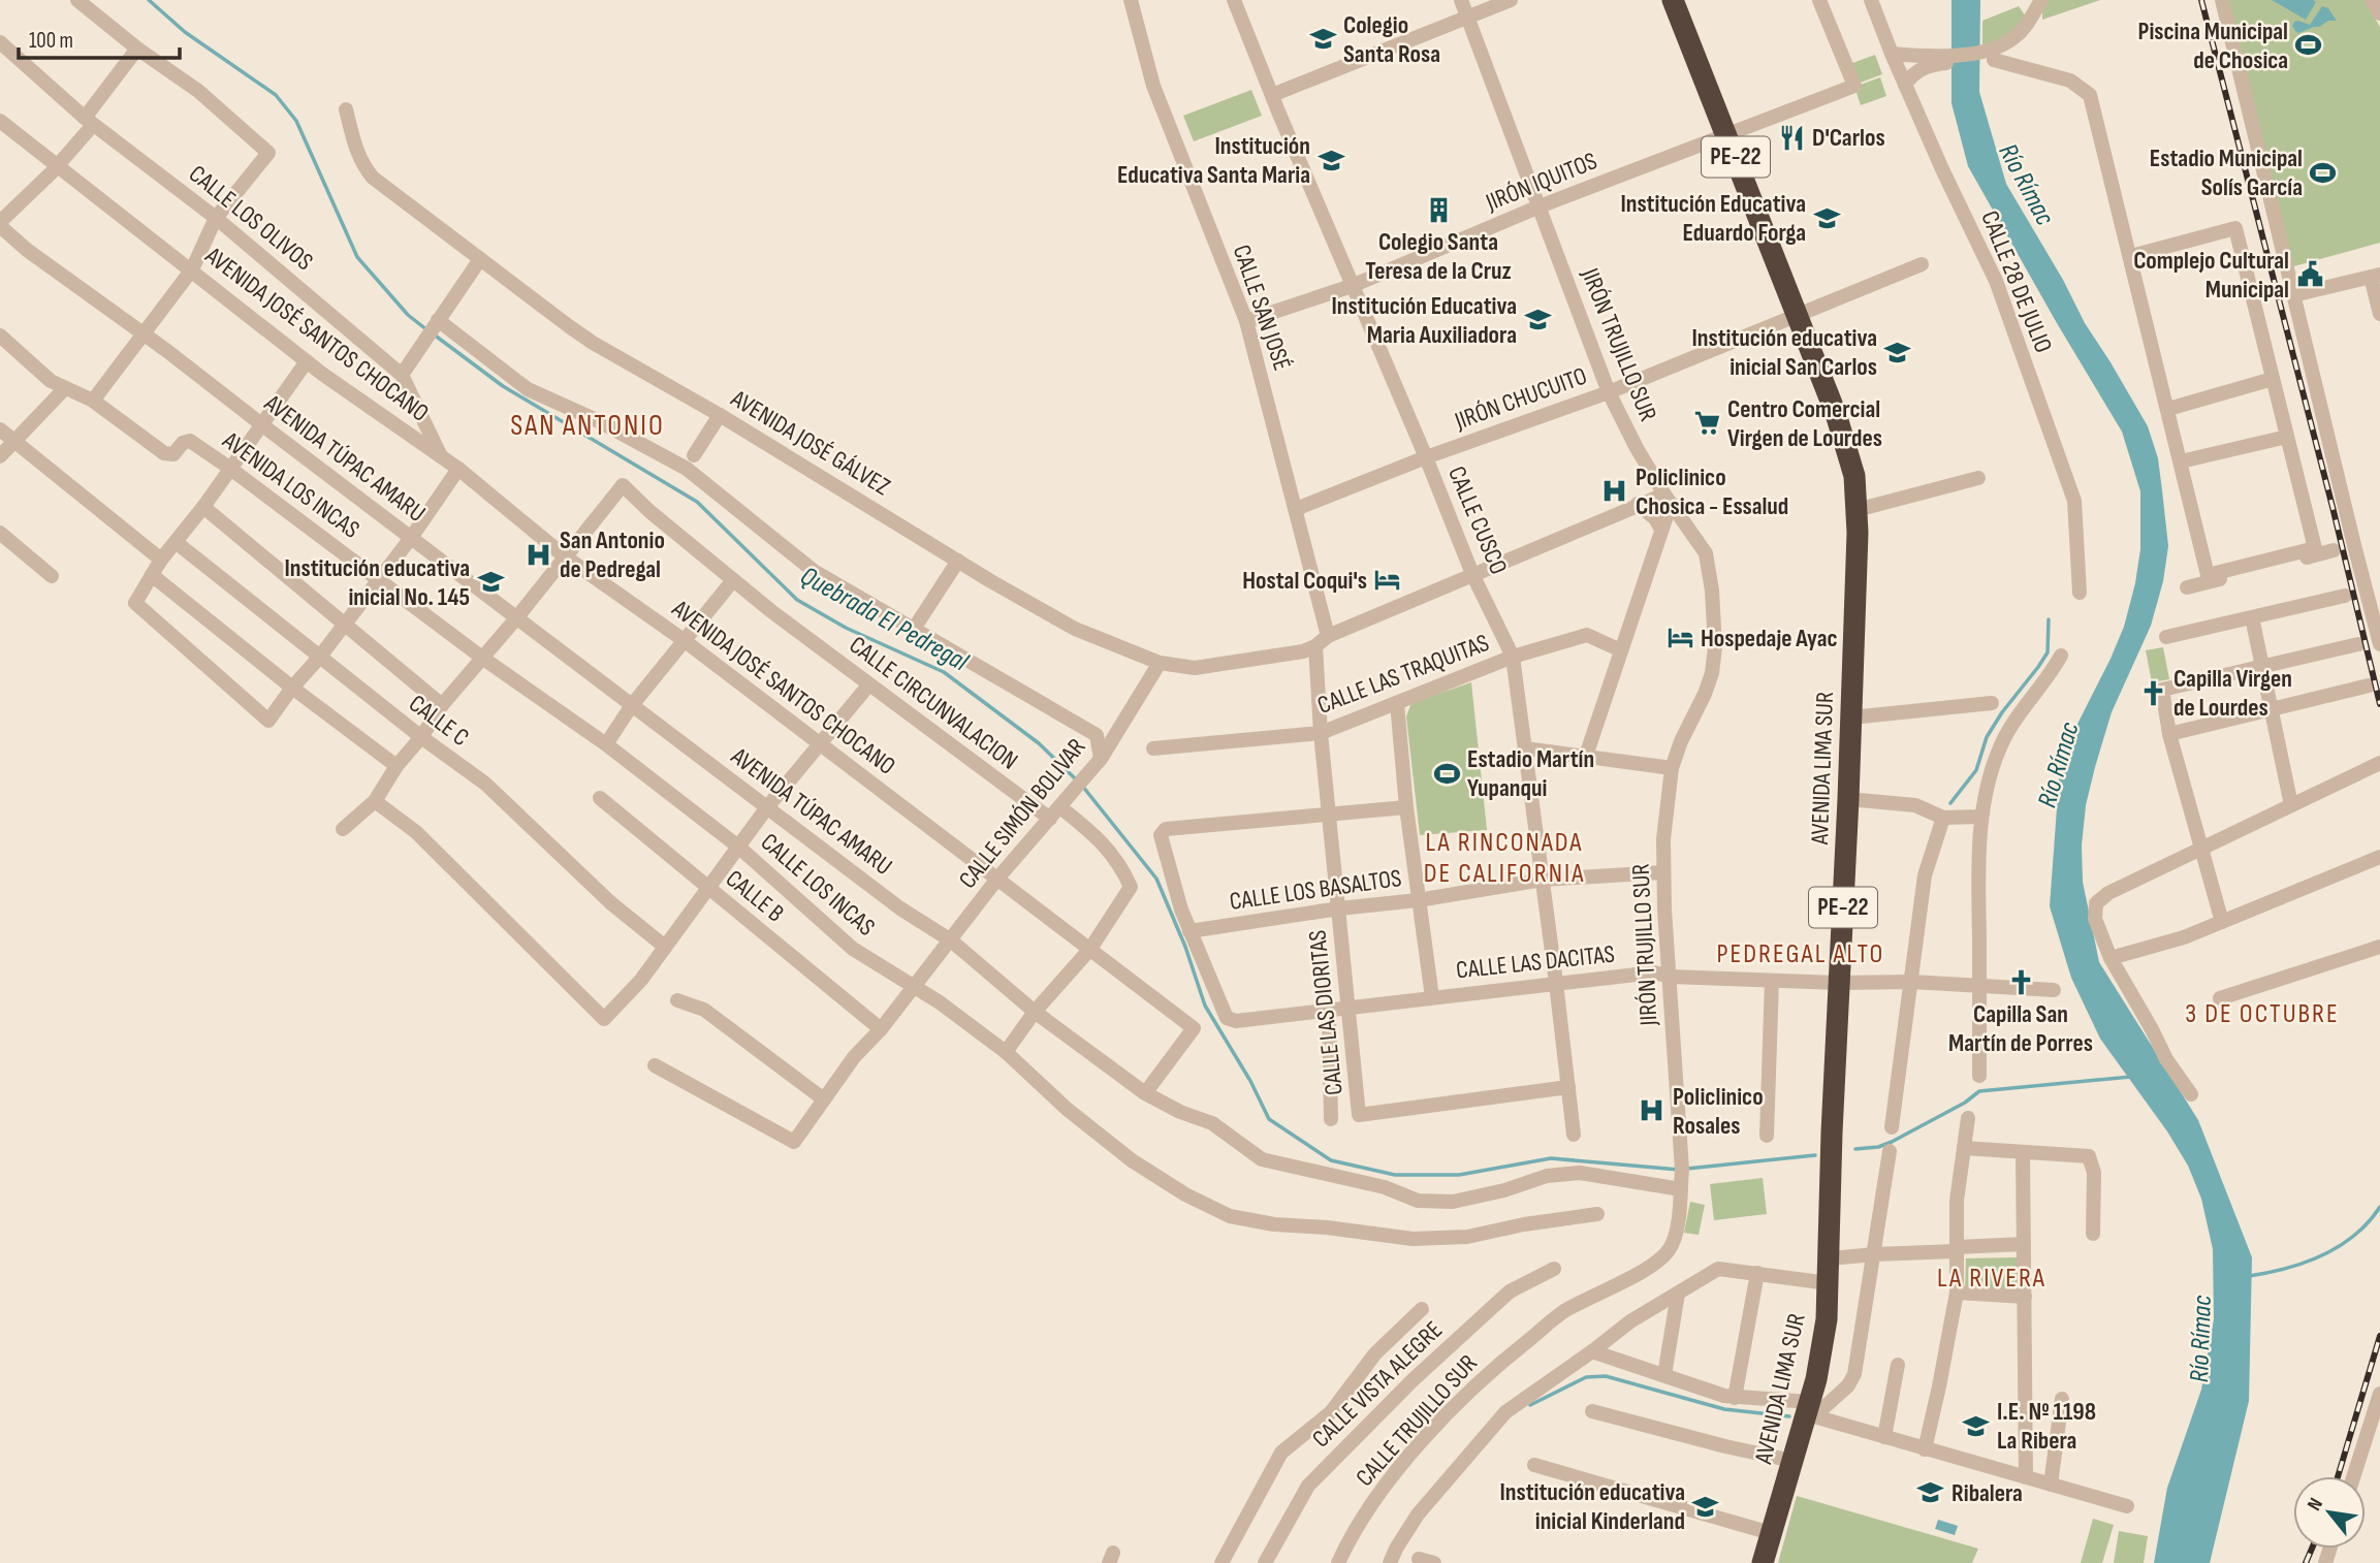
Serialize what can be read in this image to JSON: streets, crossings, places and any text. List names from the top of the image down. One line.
{"streets":{"highway":["PE-22","AVENIDA LIMA SUR"],"street":["JIRÓN IQUITOS","CALLE LOS OLIVOS","CALLE 28 DE JULIO","CALLE SAN JOSÉ","AVENIDA JOSÉ SANTOS CHOCANO","JIRÓN TRUJILLO SUR","JIRÓN CHUCUITO","AVENIDA JOSÉ GÁLVEZ","AVENIDA TÚPAC AMARU","AVENIDA LOS INCAS","CALLE CUSCO","CALLE LAS TRAQUITAS","CALLE CIRCUNVALACION","CALLE C","CALLE SIMÓN BOLIVAR","CALLE LOS INCAS","CALLE LOS BASALTOS","CALLE B","CALLE LAS DACITAS","CALLE LAS DIORITAS","CALLE VISTA ALEGRE","CALLE TRUJILLO SUR"]},"crossings":[["JIRÓN IQUITOS","CALLE SAN JOSÉ"],["JIRÓN IQUITOS","JIRÓN TRUJILLO SUR"],["JIRÓN IQUITOS","CALLE CUSCO"],["JIRÓN IQUITOS","AVENIDA LIMA SUR"],["CALLE LOS OLIVOS","AVENIDA JOSÉ SANTOS CHOCANO"],["CALLE SAN JOSÉ","JIRÓN CHUCUITO"],["CALLE SAN JOSÉ","AVENIDA JOSÉ GÁLVEZ"],["AVENIDA JOSÉ SANTOS CHOCANO","AVENIDA TÚPAC AMARU"],["AVENIDA JOSÉ SANTOS CHOCANO","CALLE CIRCUNVALACION"],["AVENIDA JOSÉ SANTOS CHOCANO","CALLE SIMÓN BOLIVAR"],["JIRÓN TRUJILLO SUR","JIRÓN CHUCUITO"],["JIRÓN TRUJILLO SUR","AVENIDA JOSÉ GÁLVEZ"],["JIRÓN TRUJILLO SUR","CALLE LOS BASALTOS"],["JIRÓN TRUJILLO SUR","CALLE LAS DACITAS"],["JIRÓN TRUJILLO SUR","CALLE TRUJILLO SUR"],["JIRÓN CHUCUITO","CALLE CUSCO"],["JIRÓN CHUCUITO","AVENIDA LIMA SUR"],["AVENIDA JOSÉ GÁLVEZ","CALLE CUSCO"],["AVENIDA JOSÉ GÁLVEZ","CALLE SIMÓN BOLIVAR"],["AVENIDA JOSÉ GÁLVEZ","CALLE LAS DIORITAS"],["AVENIDA TÚPAC AMARU","CALLE SIMÓN BOLIVAR"],["AVENIDA TÚPAC AMARU","CALLE TRUJILLO SUR"],["AVENIDA LOS INCAS","CALLE LOS INCAS"],["CALLE CUSCO","CALLE LAS TRAQUITAS"],["CALLE CUSCO","CALLE LOS BASALTOS"],["CALLE CUSCO","CALLE LAS DACITAS"],["CALLE CUSCO","CALLE LAS DIORITAS"],["CALLE LAS TRAQUITAS","CALLE LAS DIORITAS"],["CALLE CIRCUNVALACION","CALLE SIMÓN BOLIVAR"],["AVENIDA LIMA SUR","CALLE LAS DACITAS"],["CALLE SIMÓN BOLIVAR","CALLE LOS INCAS"],["CALLE SIMÓN BOLIVAR","CALLE B"],["CALLE LOS BASALTOS","CALLE LAS DACITAS"],["CALLE LOS BASALTOS","CALLE LAS DIORITAS"],["CALLE LAS DACITAS","CALLE LAS DIORITAS"]],"districts":["SAN ANTONIO","LA RINCONADA DE CALIFORNIA","PEDREGAL ALTO","3 DE OCTUBRE","LA RIVERA"],"water":["Río Rímac","Quebrada El Pedregal"],"places":{"school or university":["Colegio Santa Rosa","Institución Educativa Santa Maria","Institución Educativa Eduardo Forga","Institución Educativa Maria Auxiliadora","Institución educativa inicial San Carlos","Institución educativa inicial No. 145","I.E. Nº 1198 La Ribera","Ribalera","Institución educativa inicial Kinderland"],"sports":["Piscina Municipal de Chosica","Estadio Municipal Solís García","Estadio Martín Yupanqui"],"restaurant":["D'Carlos"],"building":["Colegio Santa Teresa de la Cruz"],"public building":["Complejo Cultural Municipal"],"supermarket":["Centro Comercial Virgen de Lourdes"],"hospital":["Policlinico Chosica - Essalud","San Antonio de Pedregal","Policlinico Rosales"],"hotel":["Hostal Coqui's","Hospedaje Ayac"],"church":["Capilla Virgen de Lourdes","Capilla San Martín de Porres"]},"scale_bar":"100 m","north":"top left"}
